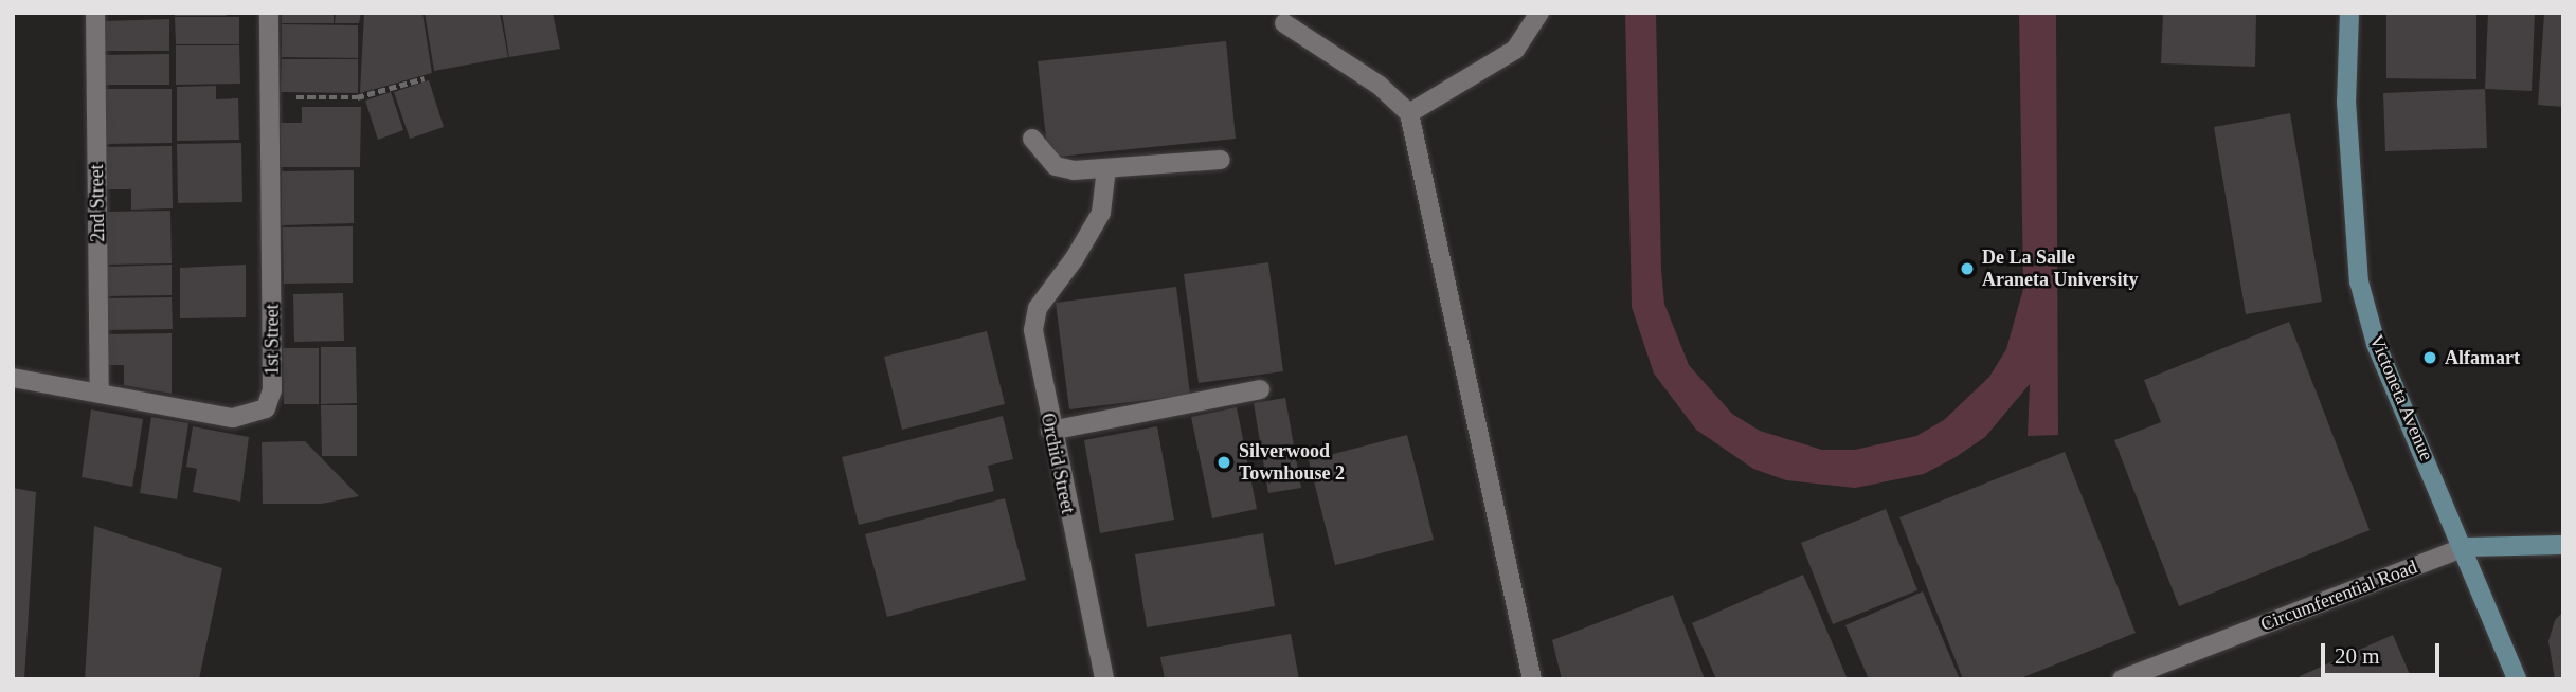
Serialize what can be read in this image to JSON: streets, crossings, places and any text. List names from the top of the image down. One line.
{"streets":{"main road":["Victoneta Avenue","Circumferential Road"],"street":["2nd Street","1st Street","Orchid Street"]},"crossings":[["2nd Street","1st Street"],["Victoneta Avenue","Circumferential Road"]],"places":["De La Salle Araneta University","Alfamart","Silverwood Townhouse 2"],"scale_bar":"20 m"}
